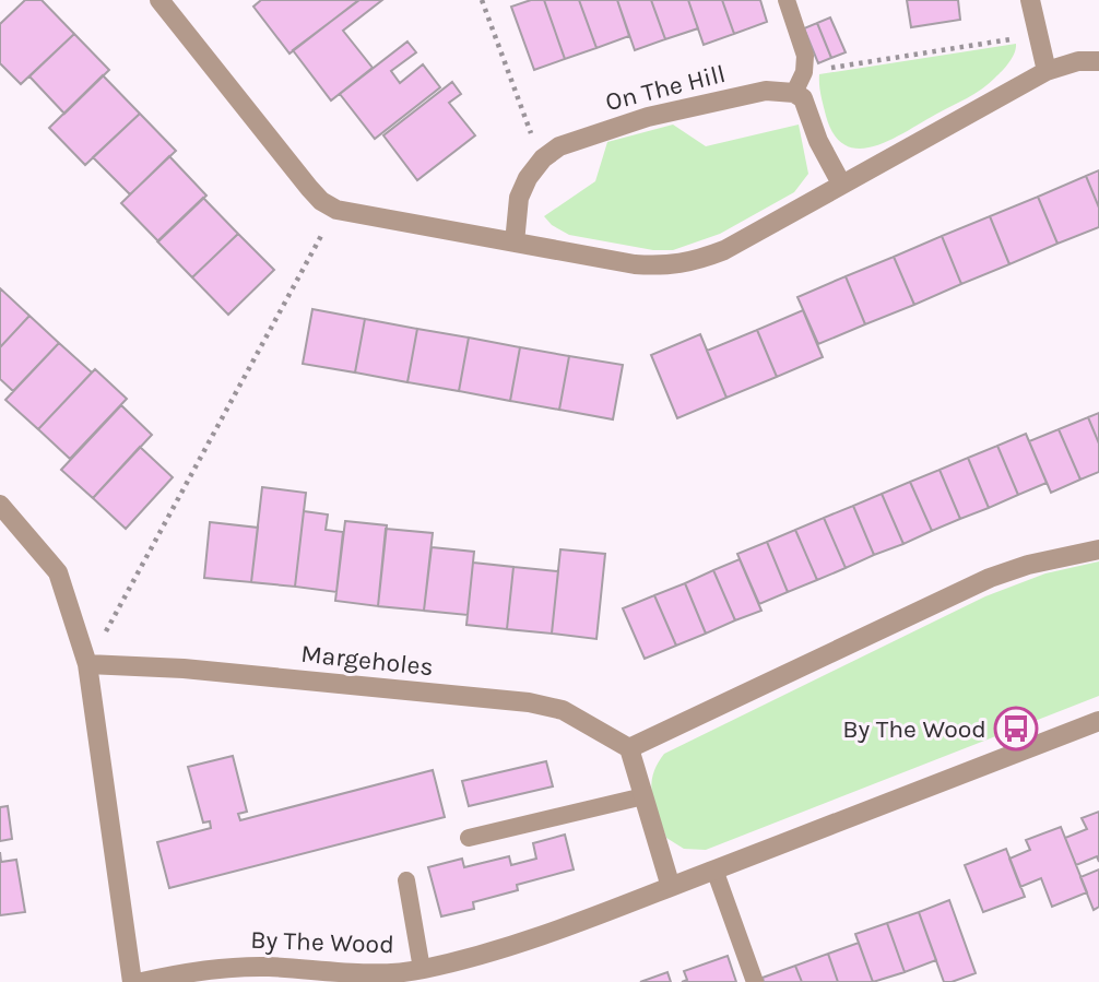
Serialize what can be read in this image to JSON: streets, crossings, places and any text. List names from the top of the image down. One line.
{"streets":{"street":["On The Hill","Margeholes","By The Wood"]},"places":{"bus stop":["By The Wood"]}}
